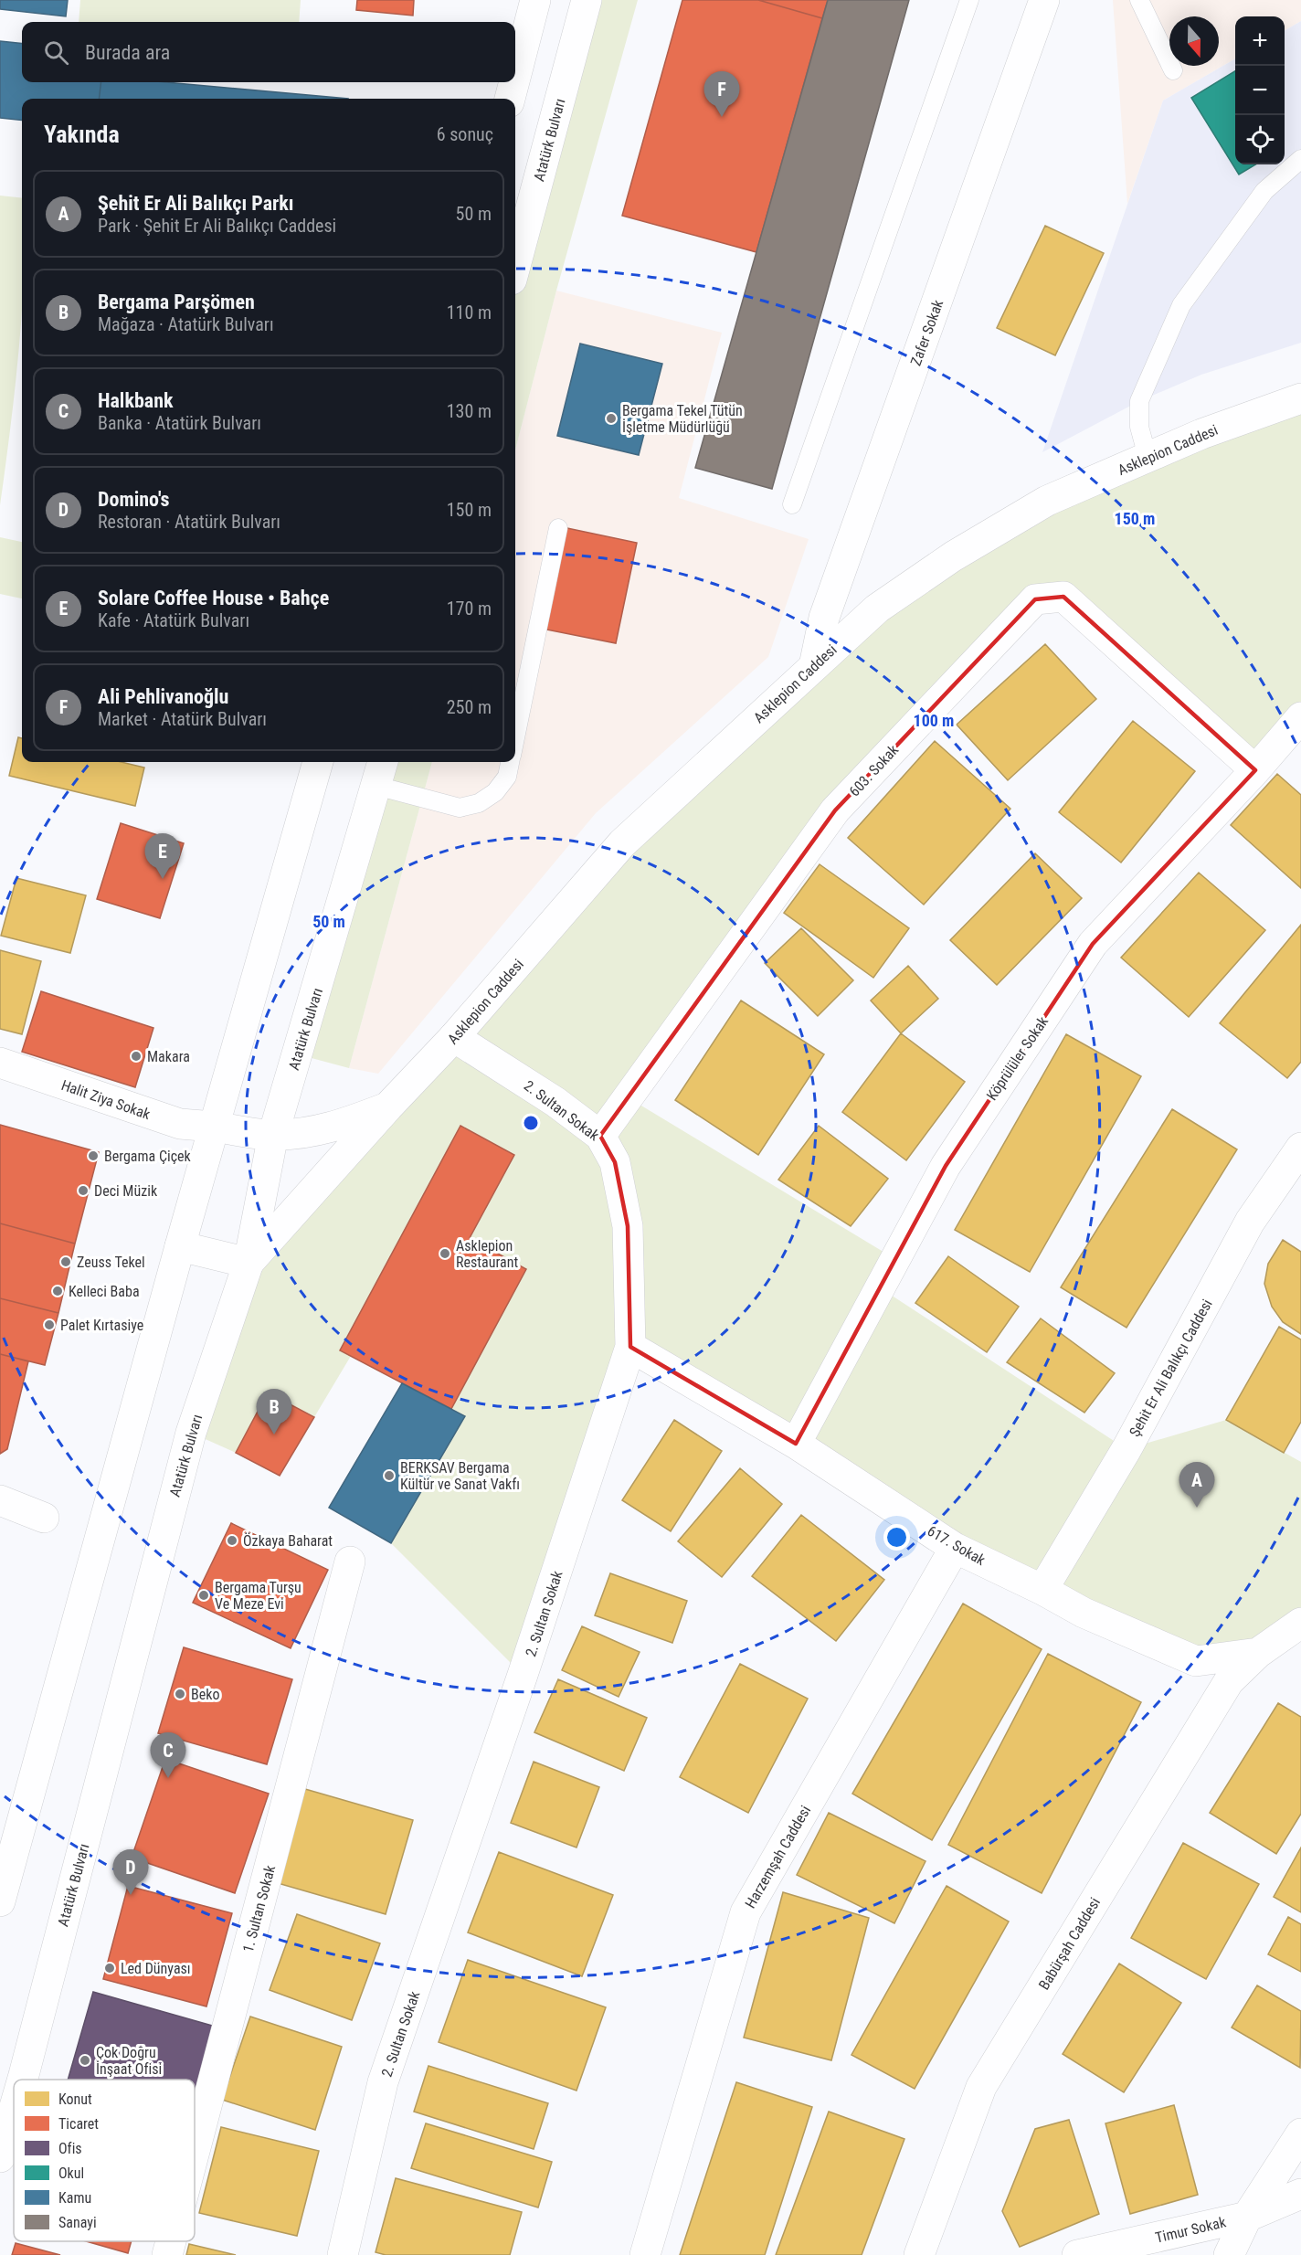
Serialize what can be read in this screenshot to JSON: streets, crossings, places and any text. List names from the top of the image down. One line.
{"streets":{"street":["Atatürk Bulvarı","Zafer Sokak","Asklepion Caddesi","603. Sokak","Köprülüler Sokak","Halit Ziya Sokak","2. Sultan Sokak","Şehit Er Ali Balıkçı Caddesi","617. Sokak","Harzemşah Caddesi","1. Sultan Sokak","Babürşah Caddesi","Timur Sokak"]},"crossings":[["Atatürk Bulvarı","Asklepion Caddesi"],["Atatürk Bulvarı","Halit Ziya Sokak"],["Zafer Sokak","Asklepion Caddesi"],["Asklepion Caddesi","Halit Ziya Sokak"],["Asklepion Caddesi","2. Sultan Sokak"],["603. Sokak","Köprülüler Sokak"],["603. Sokak","2. Sultan Sokak"],["Köprülüler Sokak","617. Sokak"],["2. Sultan Sokak","617. Sokak"],["Şehit Er Ali Balıkçı Caddesi","617. Sokak"],["617. Sokak","Harzemşah Caddesi"],["617. Sokak","Babürşah Caddesi"]],"places":["Bergama Tekel Tütün İşletme Müdürlüğü","Makara","Bergama Çiçek","Deci Müzik","Asklepion Restaurant","Zeuss Tekel","Kelleci Baba","Palet Kırtasiye","BERKSAV Bergama Kültür ve Sanat Vakfı","Özkaya Baharat","Bergama Turşu Ve Meze Evi","Beko","Led Dünyası","Çok Doğru İnşaat Ofisi"],"legend":["Konut","Ticaret","Ofis","Okul","Kamu","Sanayi"],"north":"bottom","page":{"map_buttons":["+","−"],"search":"Burada ara","pins":["F","E","B","A","C","D"],"heading":["Yakında","6 sonuç"],"list":[{"mark":"A","name":"Şehit Er Ali Balıkçı Parkı","note":"Park · Şehit Er Ali Balıkçı Caddesi","value":"50 m"},{"mark":"B","name":"Bergama Parşömen","note":"Mağaza · Atatürk Bulvarı","value":"110 m"},{"mark":"C","name":"Halkbank","note":"Banka · Atatürk Bulvarı","value":"130 m"},{"mark":"D","name":"Domino's","note":"Restoran · Atatürk Bulvarı","value":"150 m"},{"mark":"E","name":"Solare Coffee House • Bahçe","note":"Kafe · Atatürk Bulvarı","value":"170 m"},{"mark":"F","name":"Ali Pehlivanoğlu","note":"Market · Atatürk Bulvarı","value":"250 m"}]},"rings":["150 m","100 m","50 m"]}
